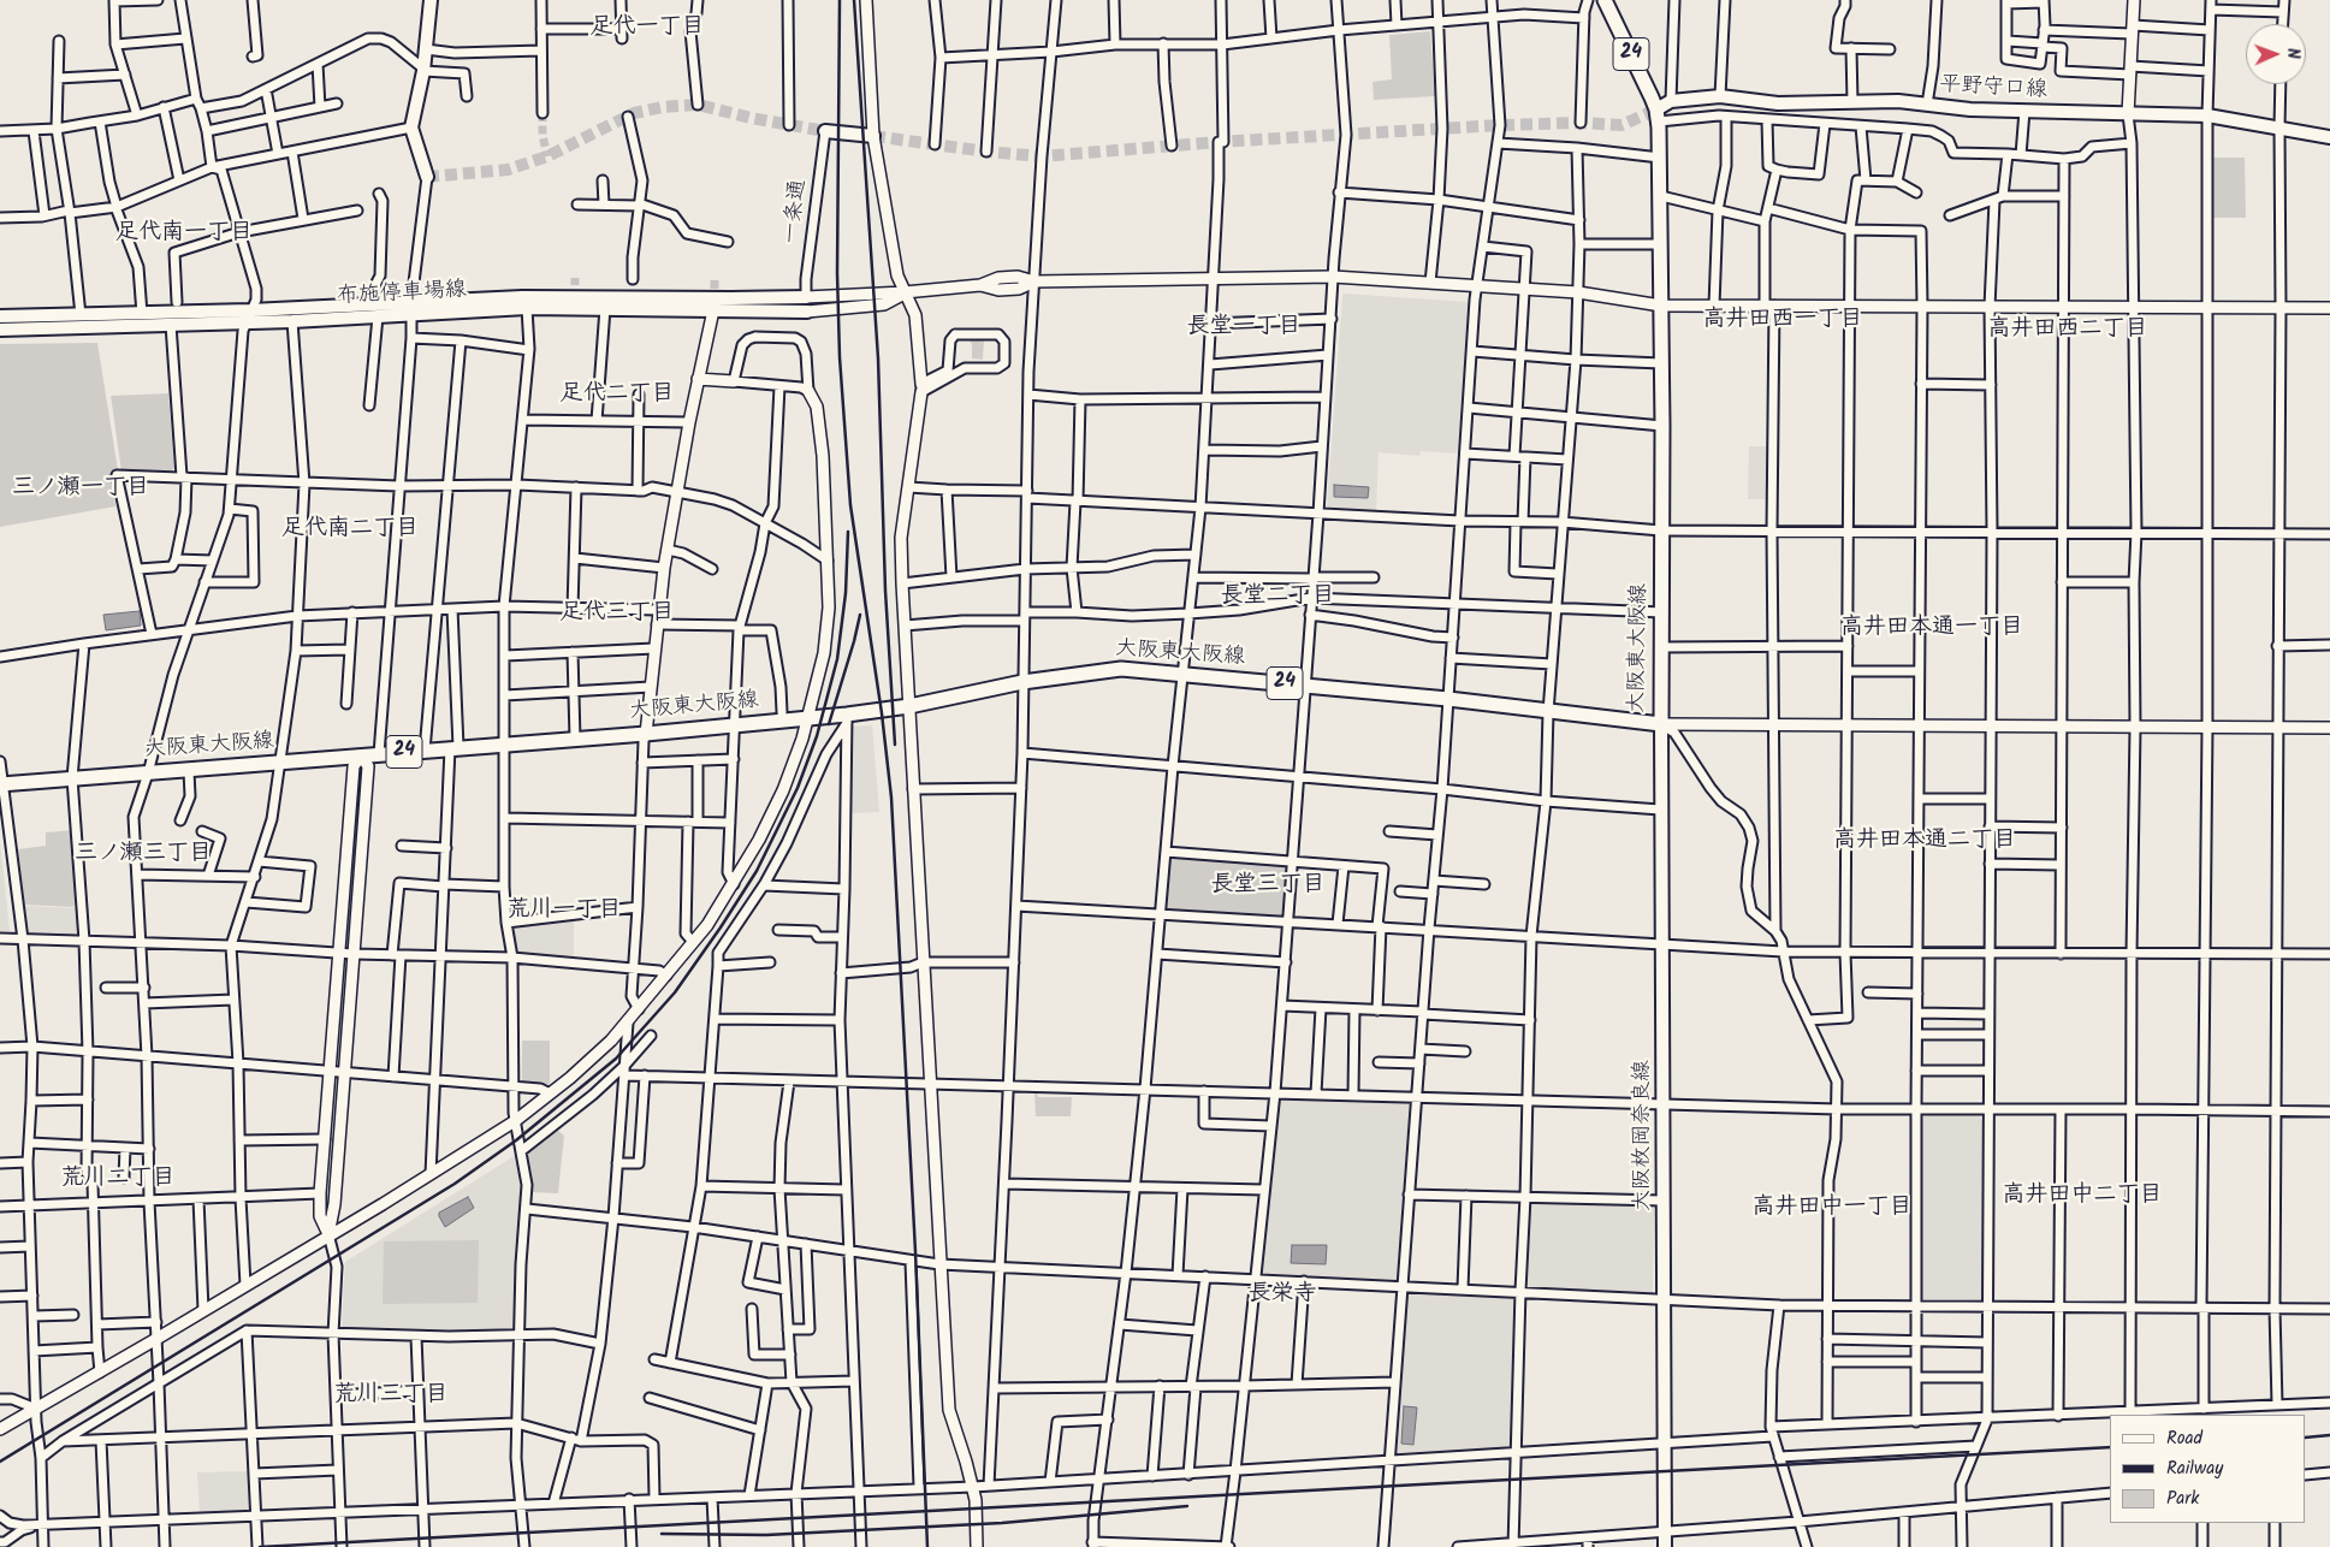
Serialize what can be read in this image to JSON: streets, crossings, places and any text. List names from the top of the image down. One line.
{"streets":{"main road":["24","平野守口線","布施停車場線","大阪東大阪線","大阪枚岡奈良線"],"street":["一条通"]},"crossings":[["平野守口線","大阪東大阪線"],["一条通","布施停車場線"],["大阪東大阪線","大阪枚岡奈良線"]],"districts":["足代一丁目","足代南一丁目","高井田西一丁目","長堂一丁目","高井田西二丁目","足代二丁目","三ノ瀬一丁目","足代南二丁目","長堂二丁目","足代三丁目","高井田本通一丁目","高井田本通二丁目","三ノ瀬三丁目","長堂三丁目","荒川一丁目","荒川二丁目","高井田中二丁目","高井田中一丁目","長栄寺","荒川三丁目"],"legend":["Road","Railway","Park"],"north":"right"}
